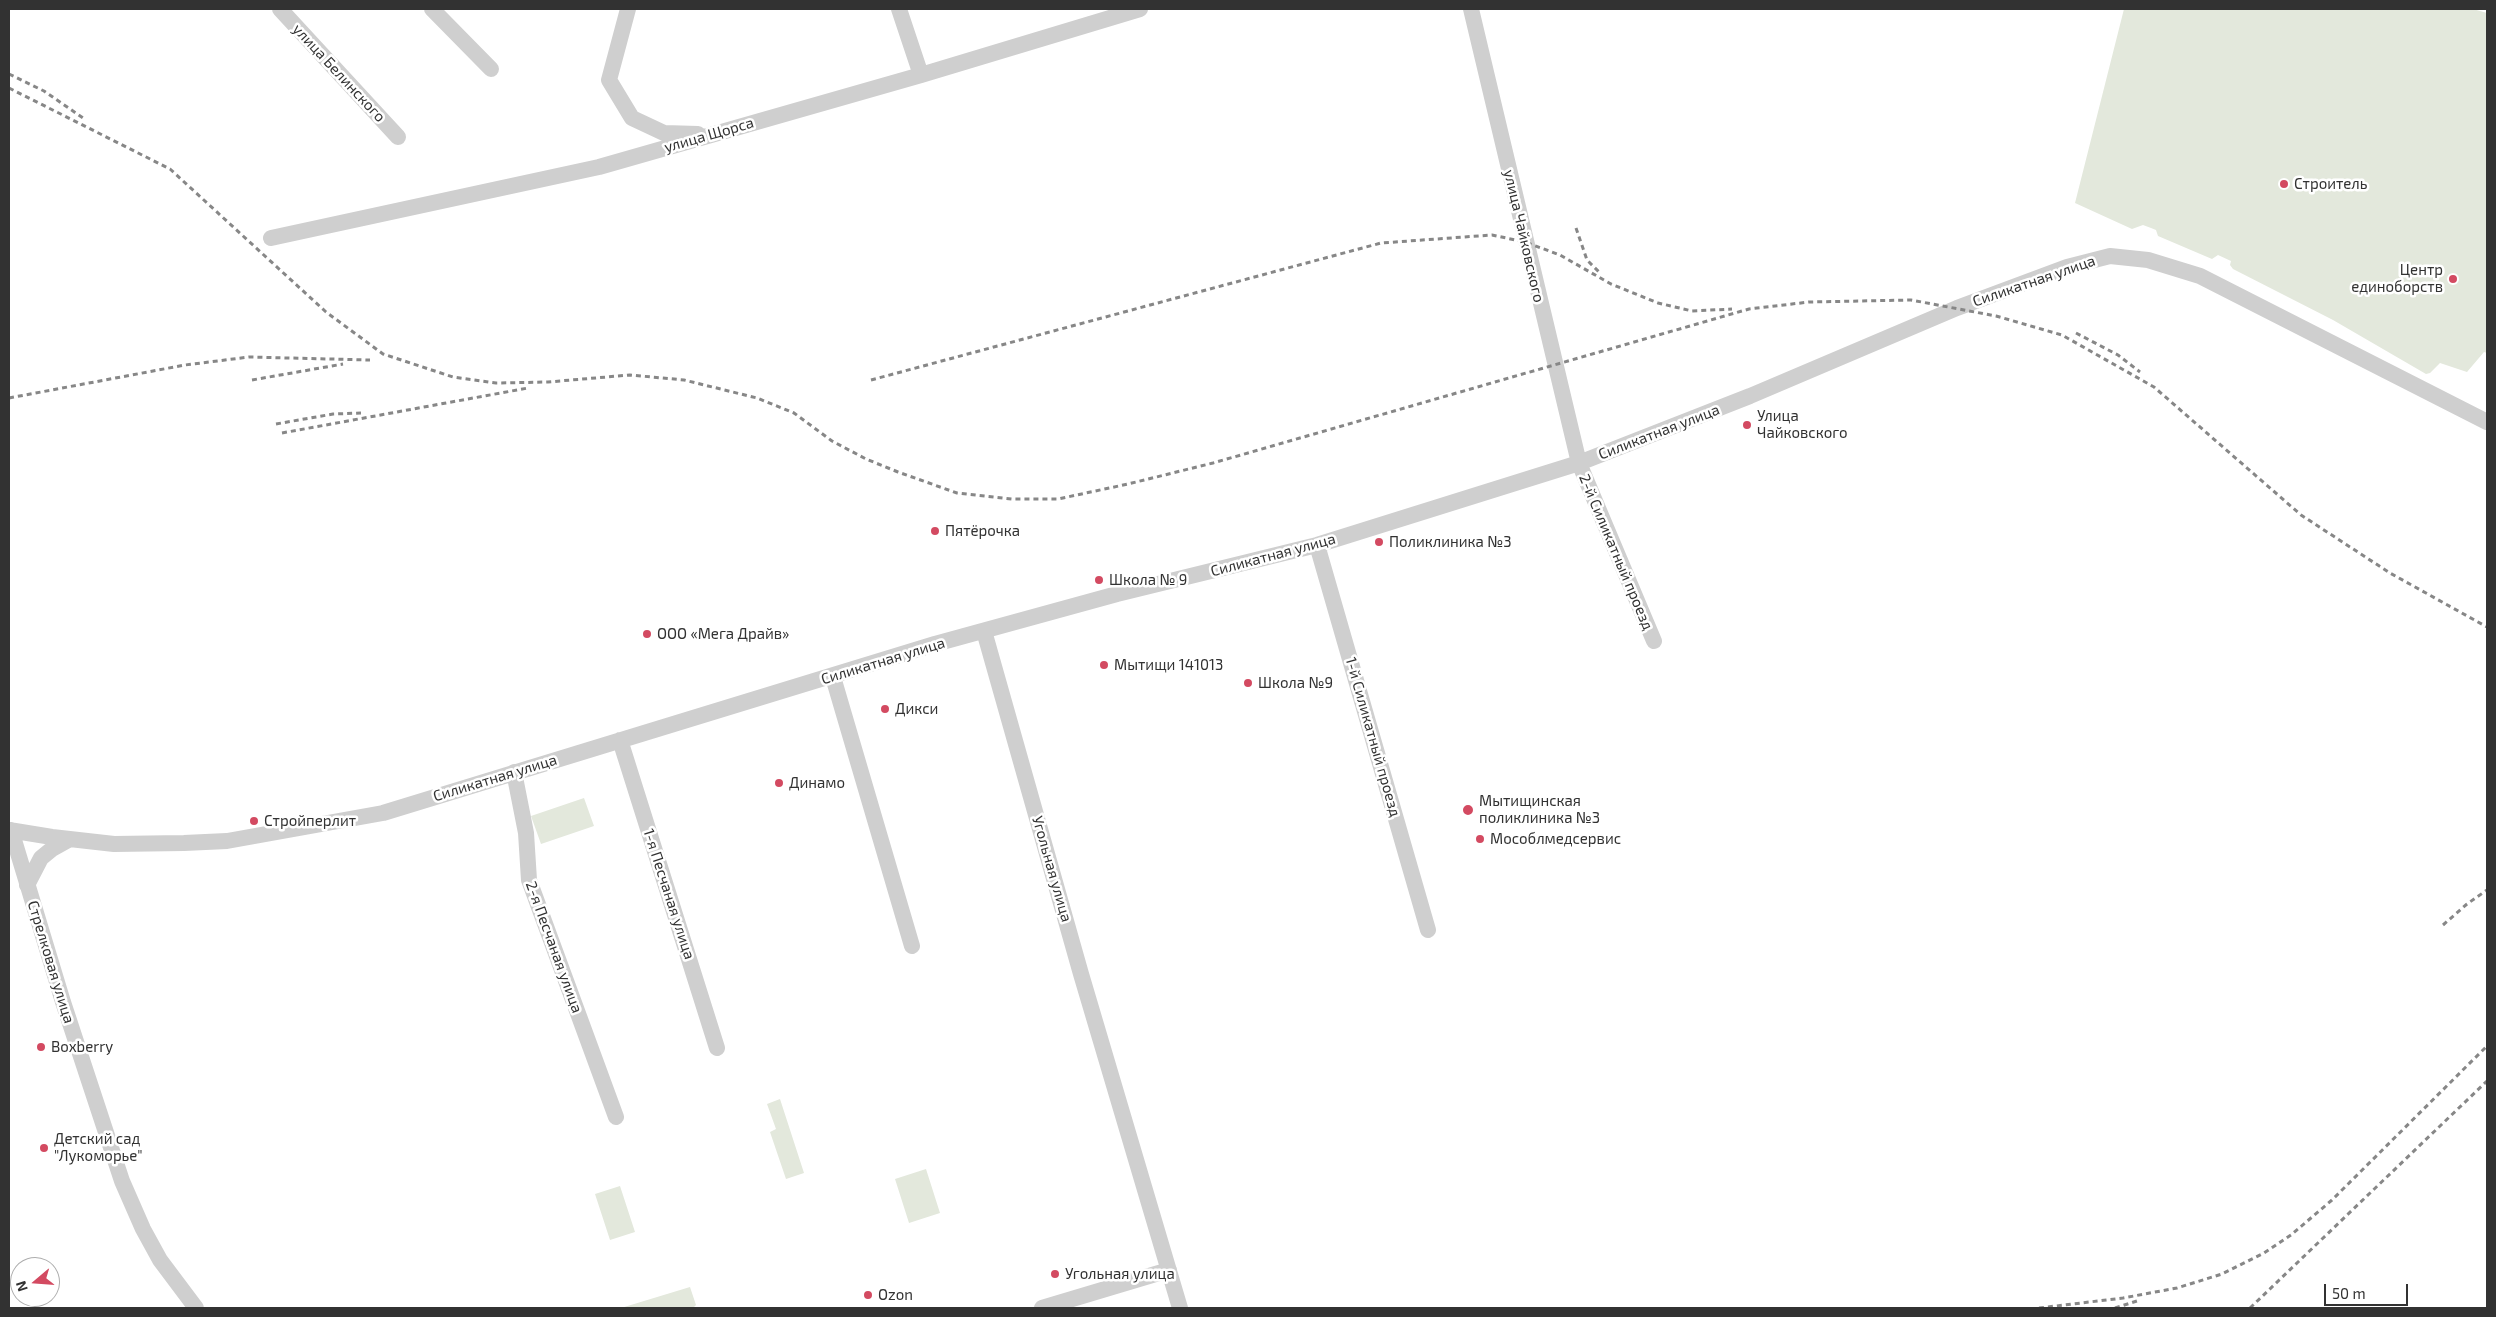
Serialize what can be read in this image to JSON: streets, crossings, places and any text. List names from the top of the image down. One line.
{"streets":{"street":["улица Белинского","улица Щорса","улица Чайковского","Силикатная улица","2-й Силикатный проезд","1-й Силикатный проезд","Угольная улица","1-я Песчаная улица","2-я Песчаная улица","Стрелковая улица"]},"crossings":[["улица Чайковского","Силикатная улица"],["улица Чайковского","2-й Силикатный проезд"],["Силикатная улица","2-й Силикатный проезд"],["Силикатная улица","1-й Силикатный проезд"],["Силикатная улица","Угольная улица"],["Силикатная улица","1-я Песчаная улица"],["Силикатная улица","2-я Песчаная улица"],["Силикатная улица","Стрелковая улица"]],"places":["Строитель","Центр единоборств","Улица Чайковского","Пятёрочка","Поликлиника №3","Школа № 9","ООО «Мега Драйв»","Мытищи 141013","Школа №9","Дикси","Динамо","Мытищинская поликлиника №3","Стройперлит","Мособлмедсервис","Boxberry","Детский сад \"Лукоморье\"","Угольная улица","Ozon"],"scale_bar":"50 m","north":"left"}
